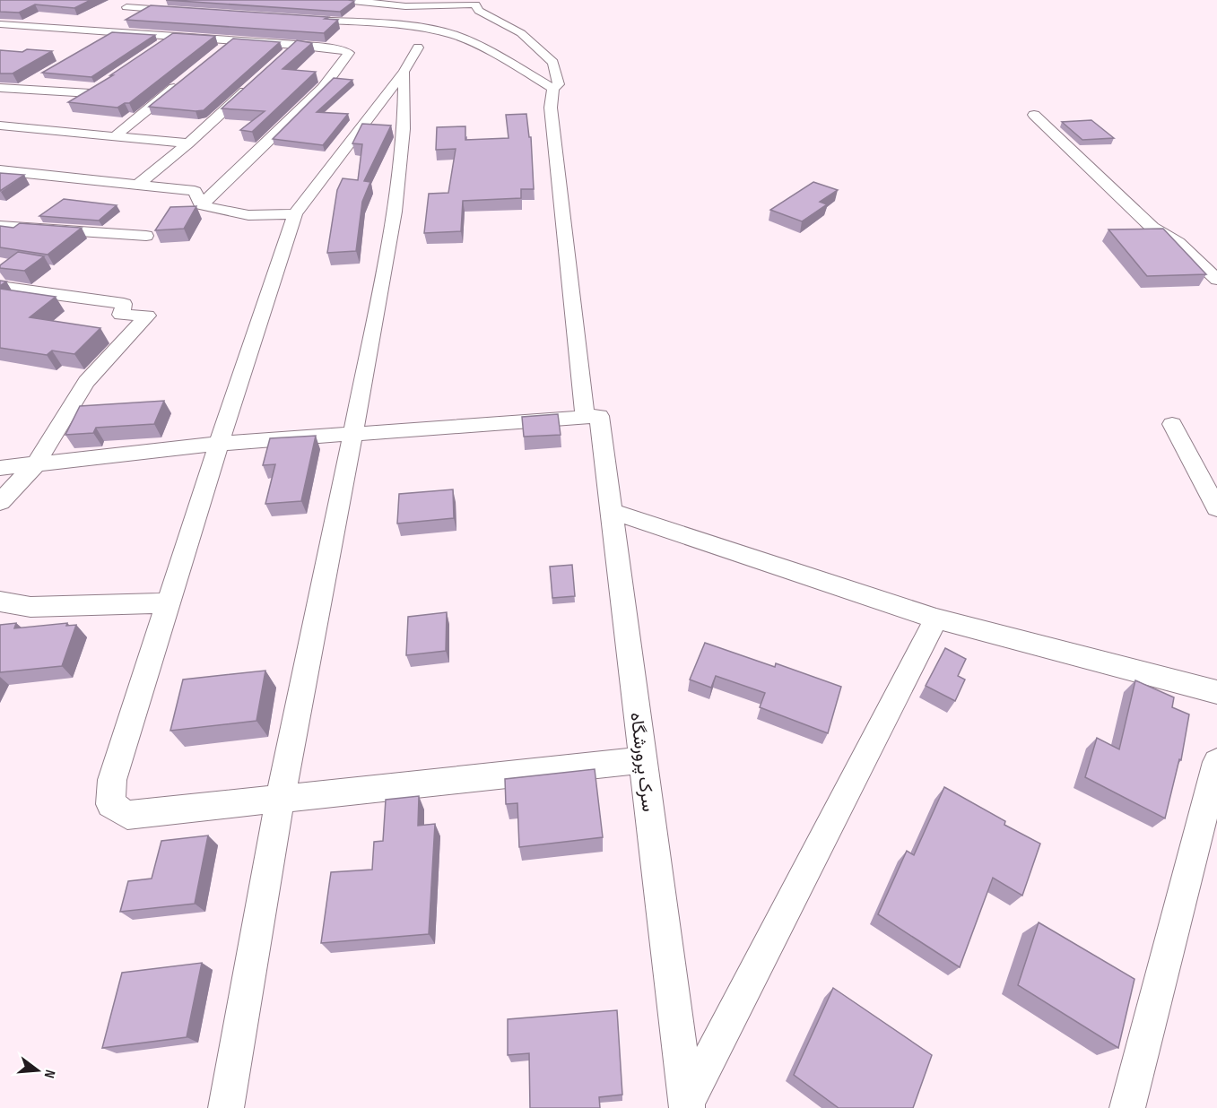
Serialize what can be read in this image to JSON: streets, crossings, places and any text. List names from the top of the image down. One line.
{"streets":{"street":["سرک پرورشگاه"]},"north":"right"}
